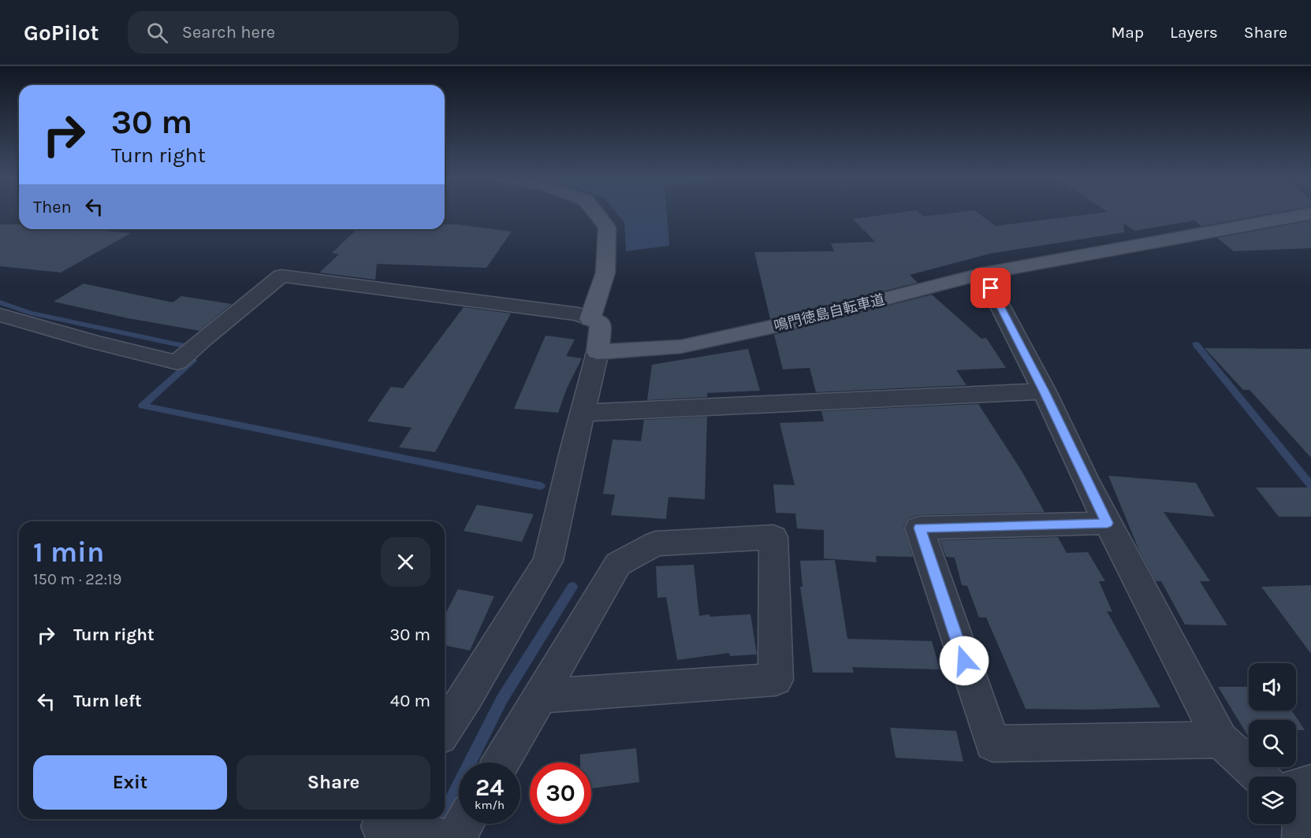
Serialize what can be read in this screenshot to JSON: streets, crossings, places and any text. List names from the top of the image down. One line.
{"streets":{"main road":["鳴門徳島自転車道"]},"page":{"header":"GoPilot","search":"Search here","nav":["Map","Layers","Share"],"turn":["30 m","Turn right"],"then":"Then","heading":["1 min","150 m · 22:19"],"list":[{"name":"Turn right","value":"30 m"},{"name":"Turn left","value":"40 m"}],"buttons":["Exit","Share"],"speed":"24 km/h","limit":"30"}}
